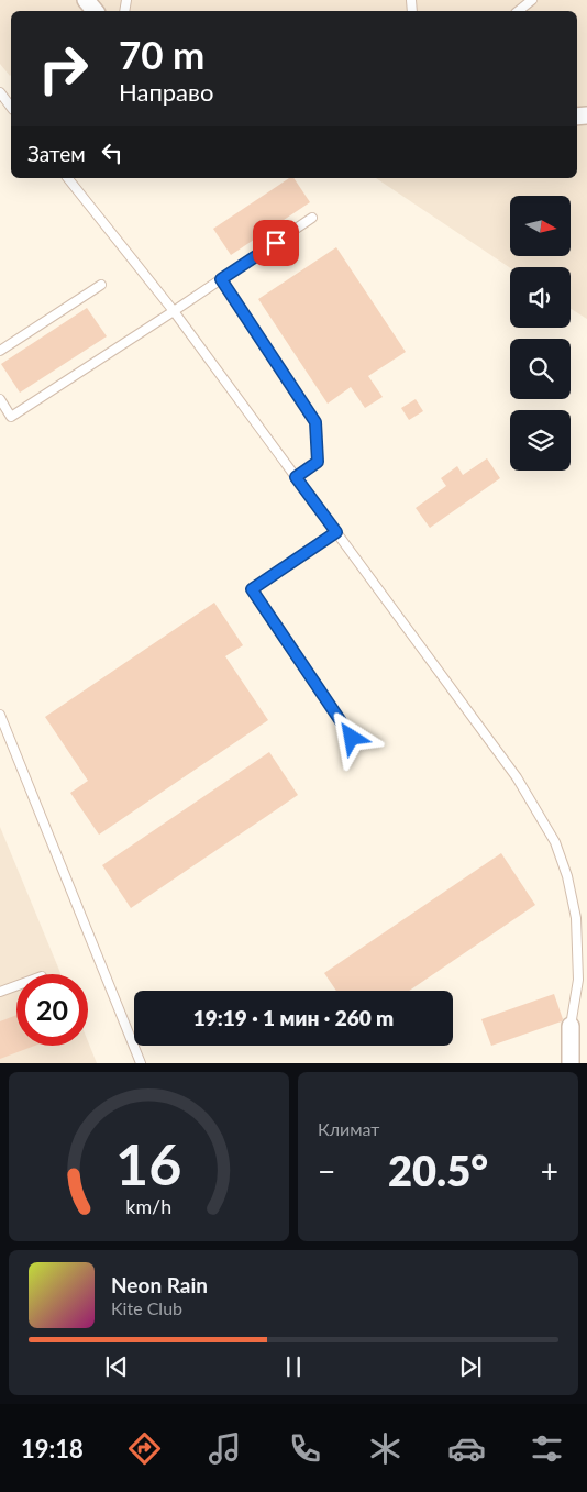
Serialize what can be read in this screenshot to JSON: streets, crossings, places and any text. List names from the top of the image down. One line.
{"north":"right","page":{"turn":["70 m","Направо"],"then":"Затем","limit":"20","trip":"19:19 · 1 мин · 260 m","tile":"Климат","heat":["−","20.5°","+"],"song":["Neon Rain","Kite Club"],"tabs":"19:18","gauge":["16","km/h"]}}
